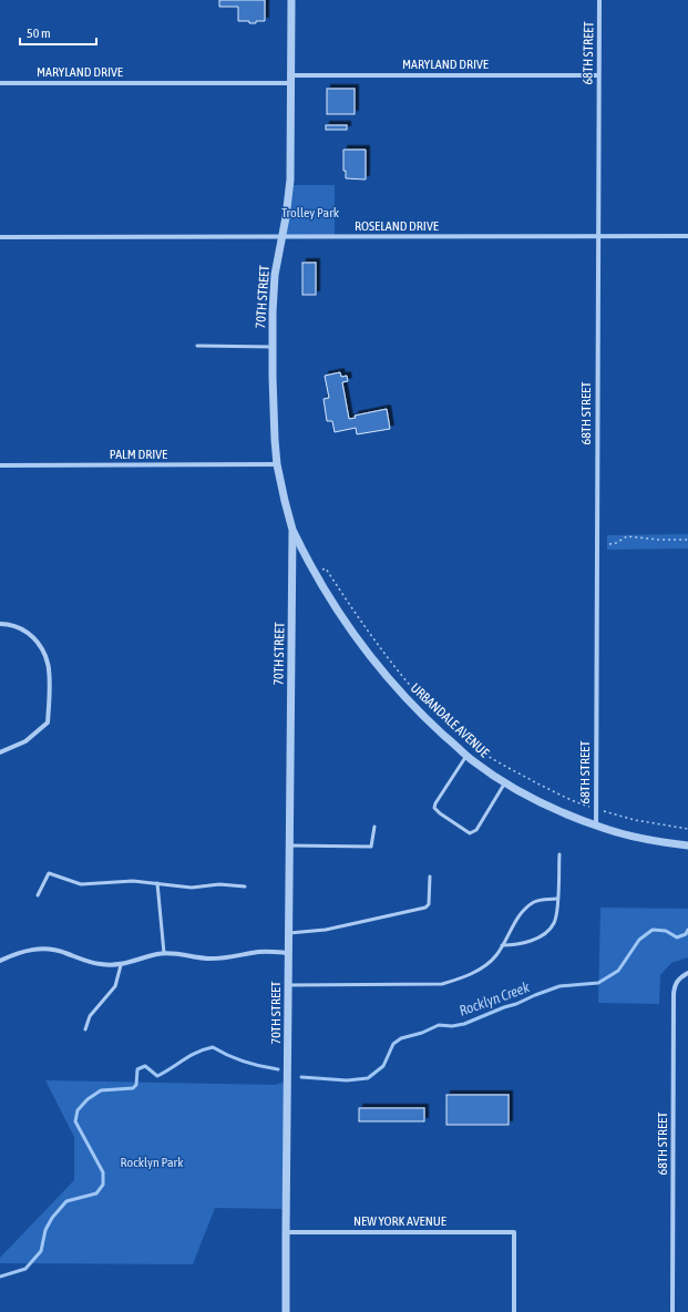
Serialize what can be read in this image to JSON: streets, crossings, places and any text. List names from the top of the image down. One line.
{"streets":{"street":["68TH STREET","MARYLAND DRIVE","ROSELAND DRIVE","70TH STREET","PALM DRIVE","URBANDALE AVENUE","NEW YORK AVENUE"]},"crossings":[["68TH STREET","MARYLAND DRIVE"],["68TH STREET","ROSELAND DRIVE"],["68TH STREET","URBANDALE AVENUE"],["MARYLAND DRIVE","70TH STREET"],["ROSELAND DRIVE","70TH STREET"],["70TH STREET","PALM DRIVE"],["70TH STREET","URBANDALE AVENUE"],["70TH STREET","NEW YORK AVENUE"]],"water":["Rocklyn Creek"],"parks":["Trolley Park","Rocklyn Park"],"scale_bar":"50 m"}
